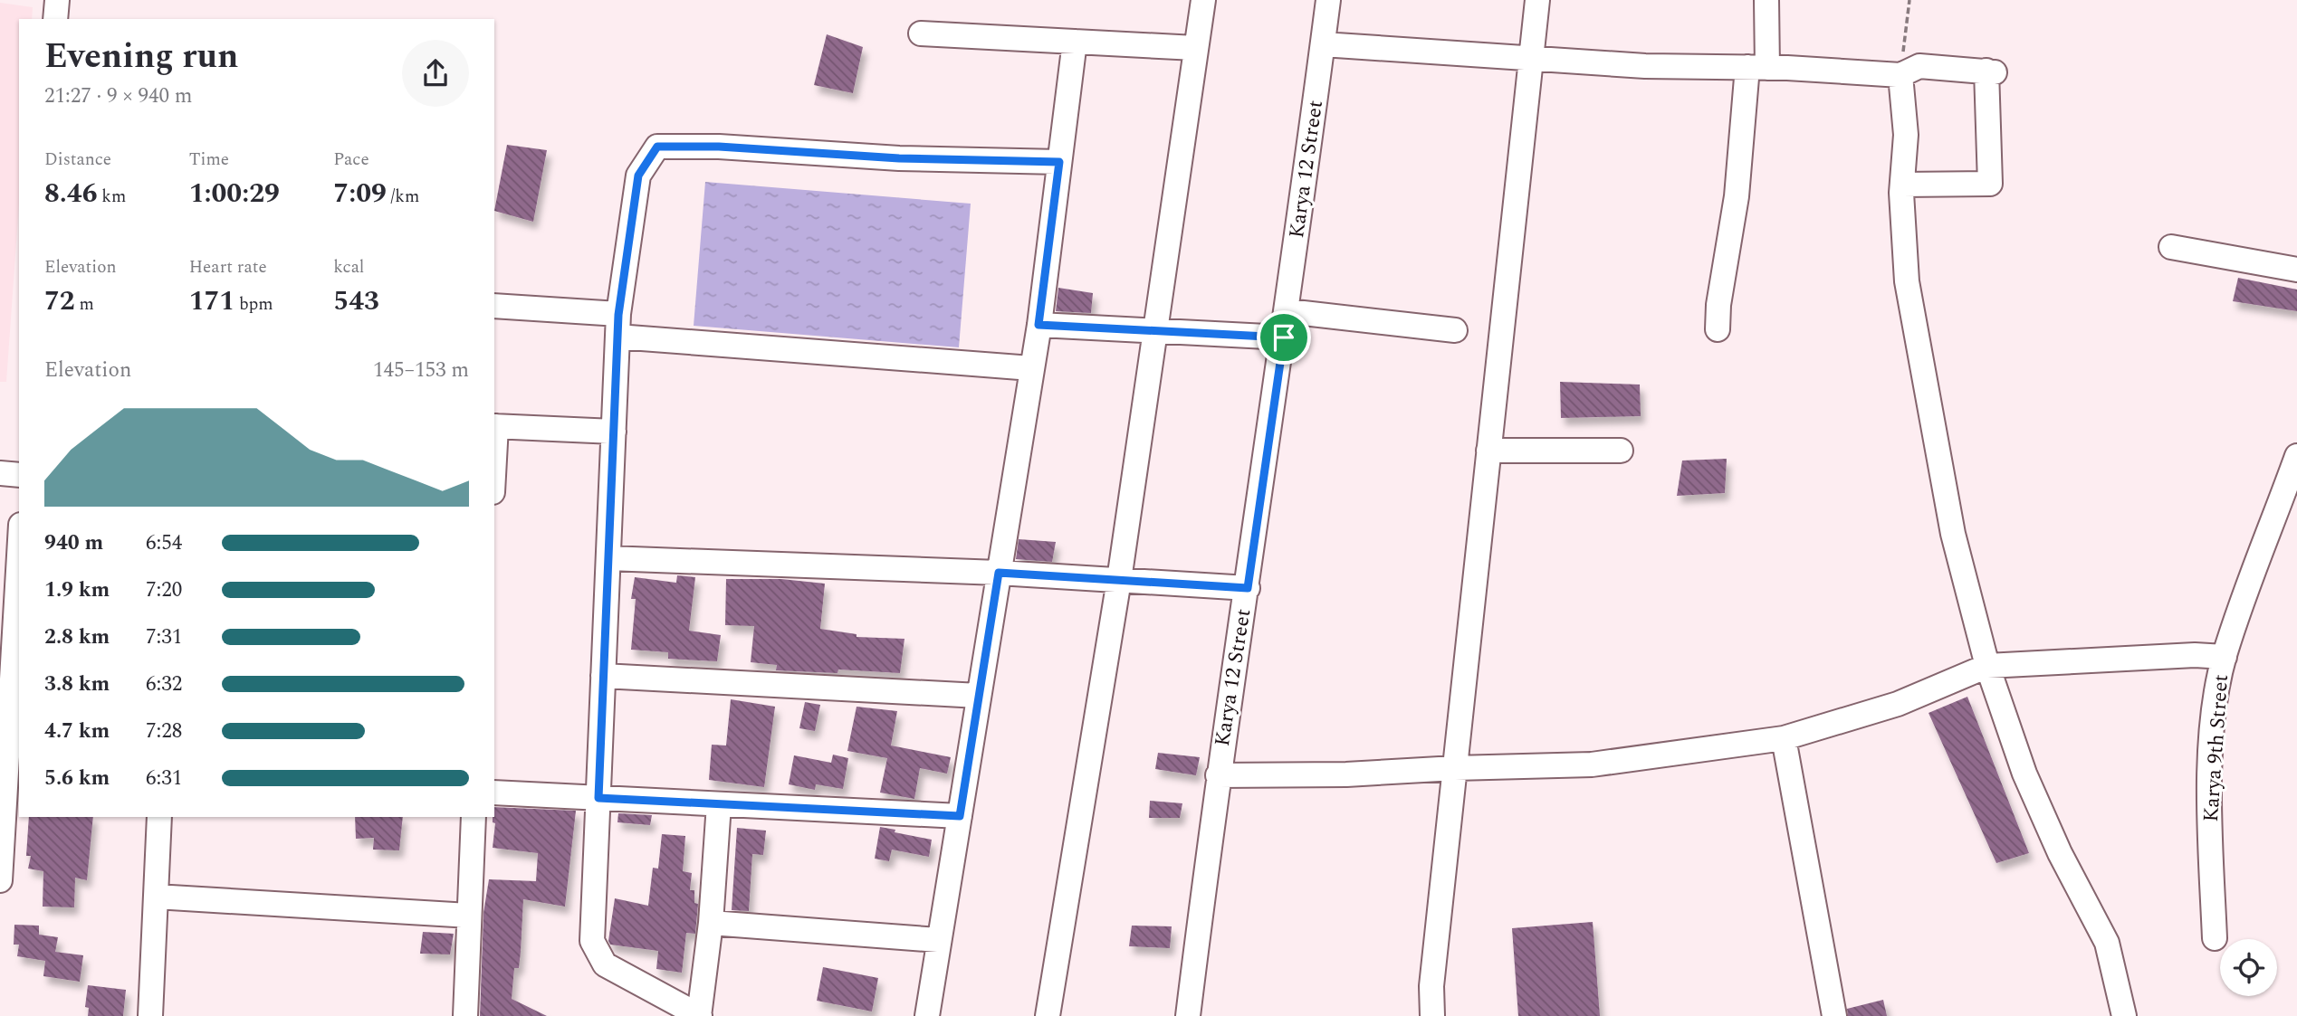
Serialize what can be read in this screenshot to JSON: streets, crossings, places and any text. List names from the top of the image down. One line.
{"streets":{"street":["Karya 12 Street","Karya 9th Street"]},"page":{"heading":["Evening run","21:27 · 9 × 940 m"],"stats":[["Distance","8.46 km"],["Time","1:00:29"],["Pace","7:09 /km"],["Elevation","72 m"],["Heart rate","171 bpm"],["kcal","543"]],"chart":["Elevation","145–153 m"],"list":[{"name":"940 m","note":"6:54"},{"name":"1.9 km","note":"7:20"},{"name":"2.8 km","note":"7:31"},{"name":"3.8 km","note":"6:32"},{"name":"4.7 km","note":"7:28"},{"name":"5.6 km","note":"6:31"}]}}
